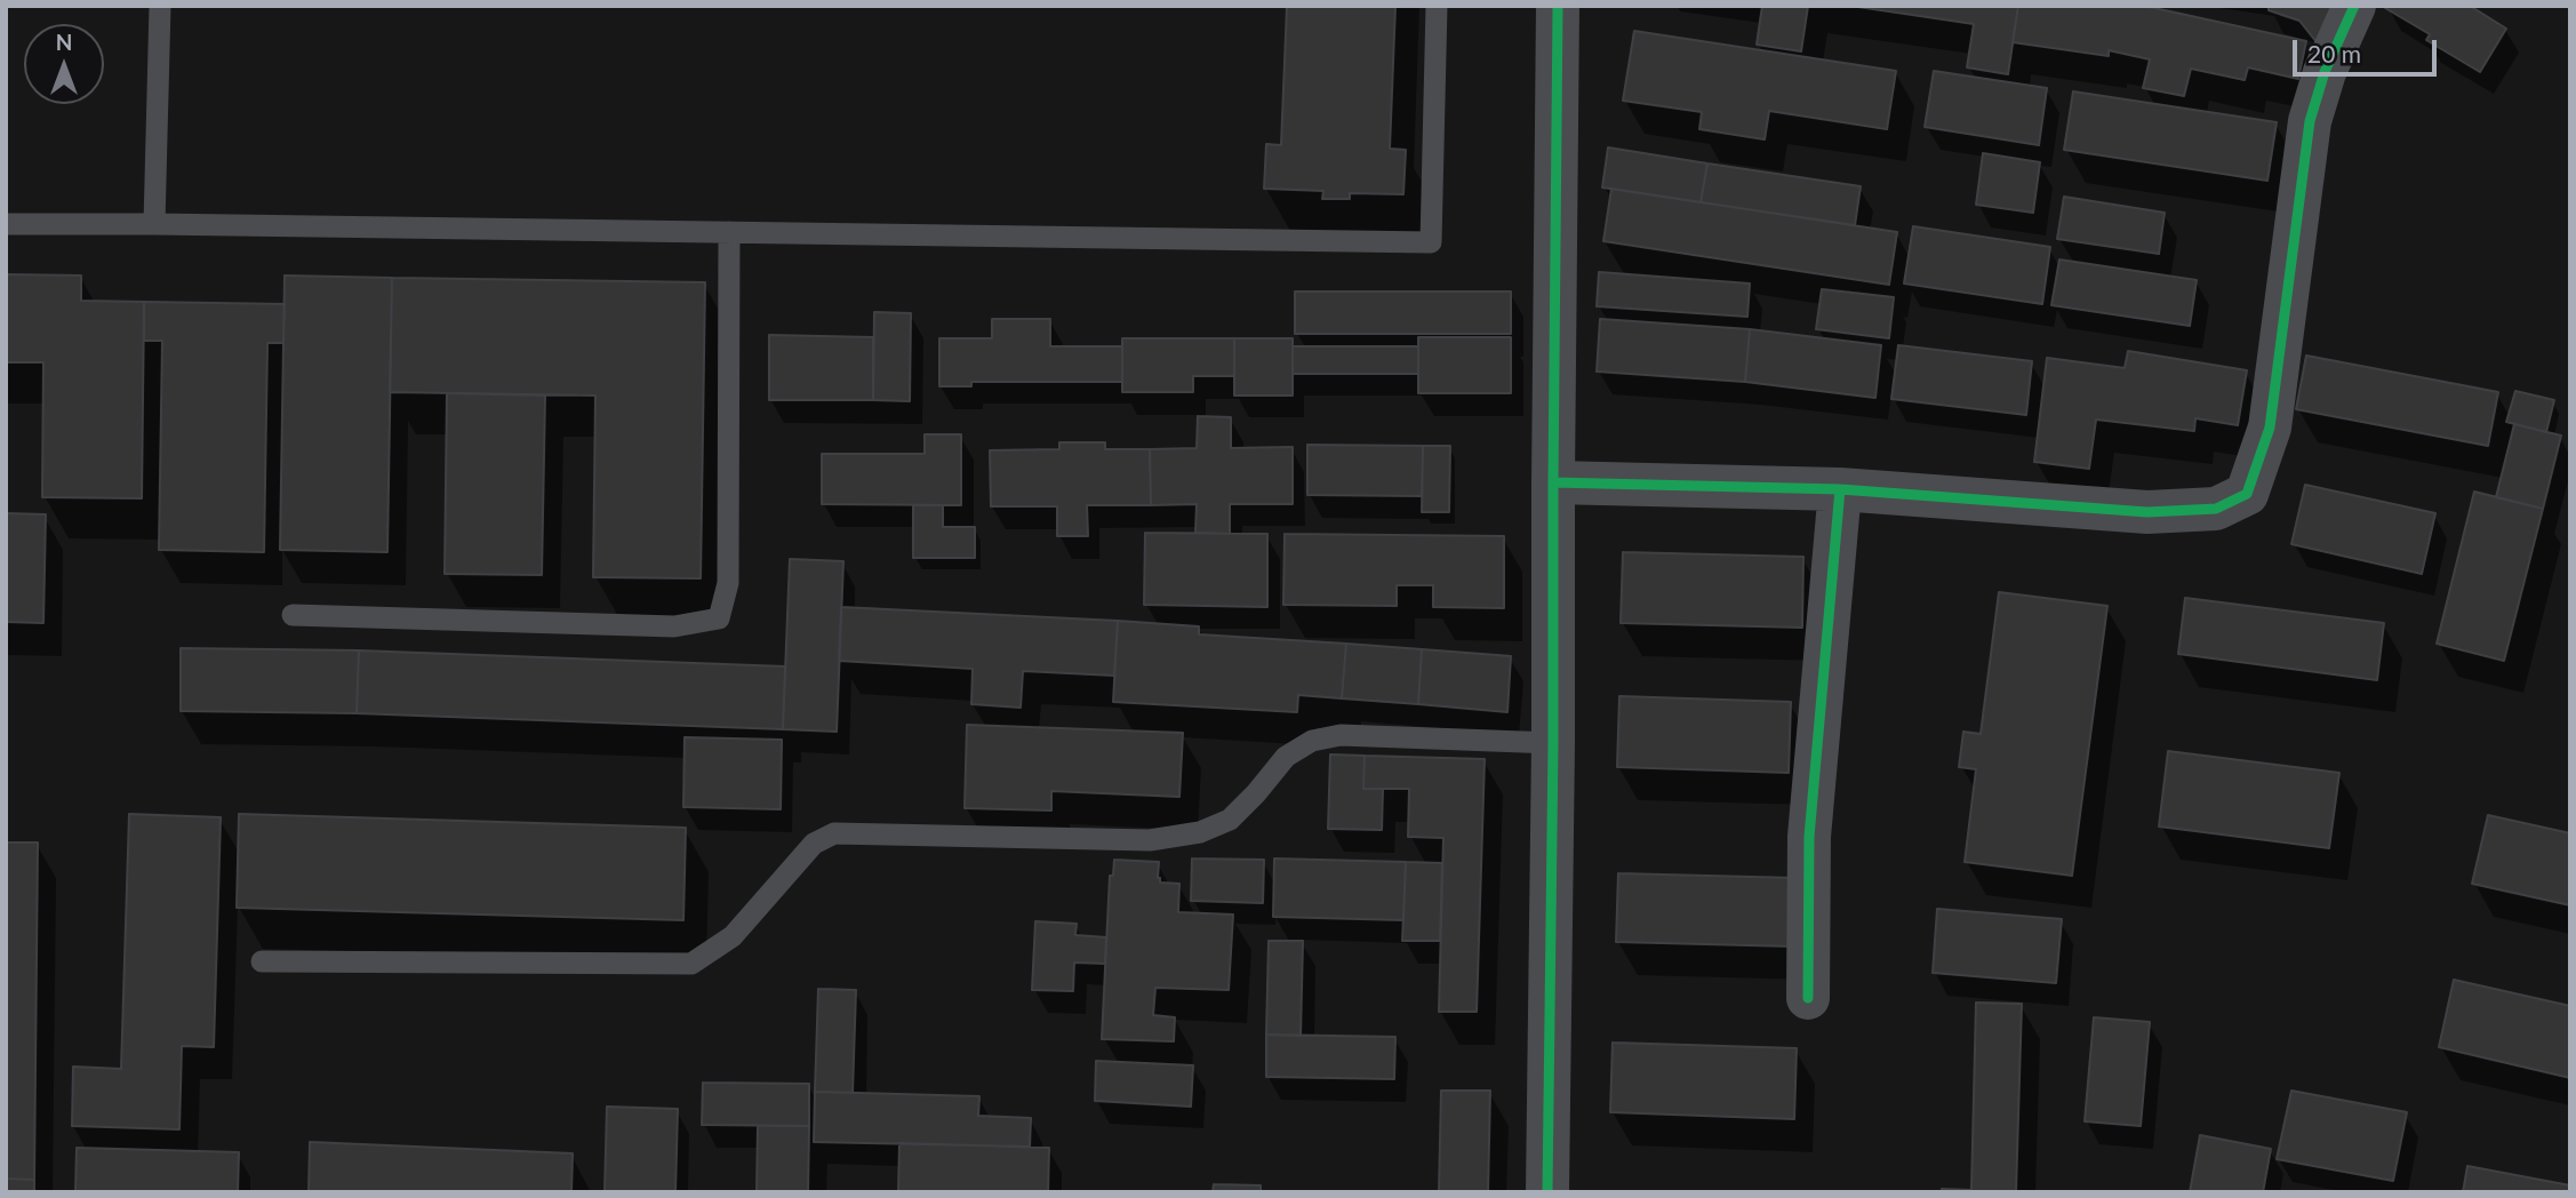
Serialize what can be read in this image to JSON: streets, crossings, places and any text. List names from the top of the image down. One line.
{"scale_bar":"20 m","north":"top"}
